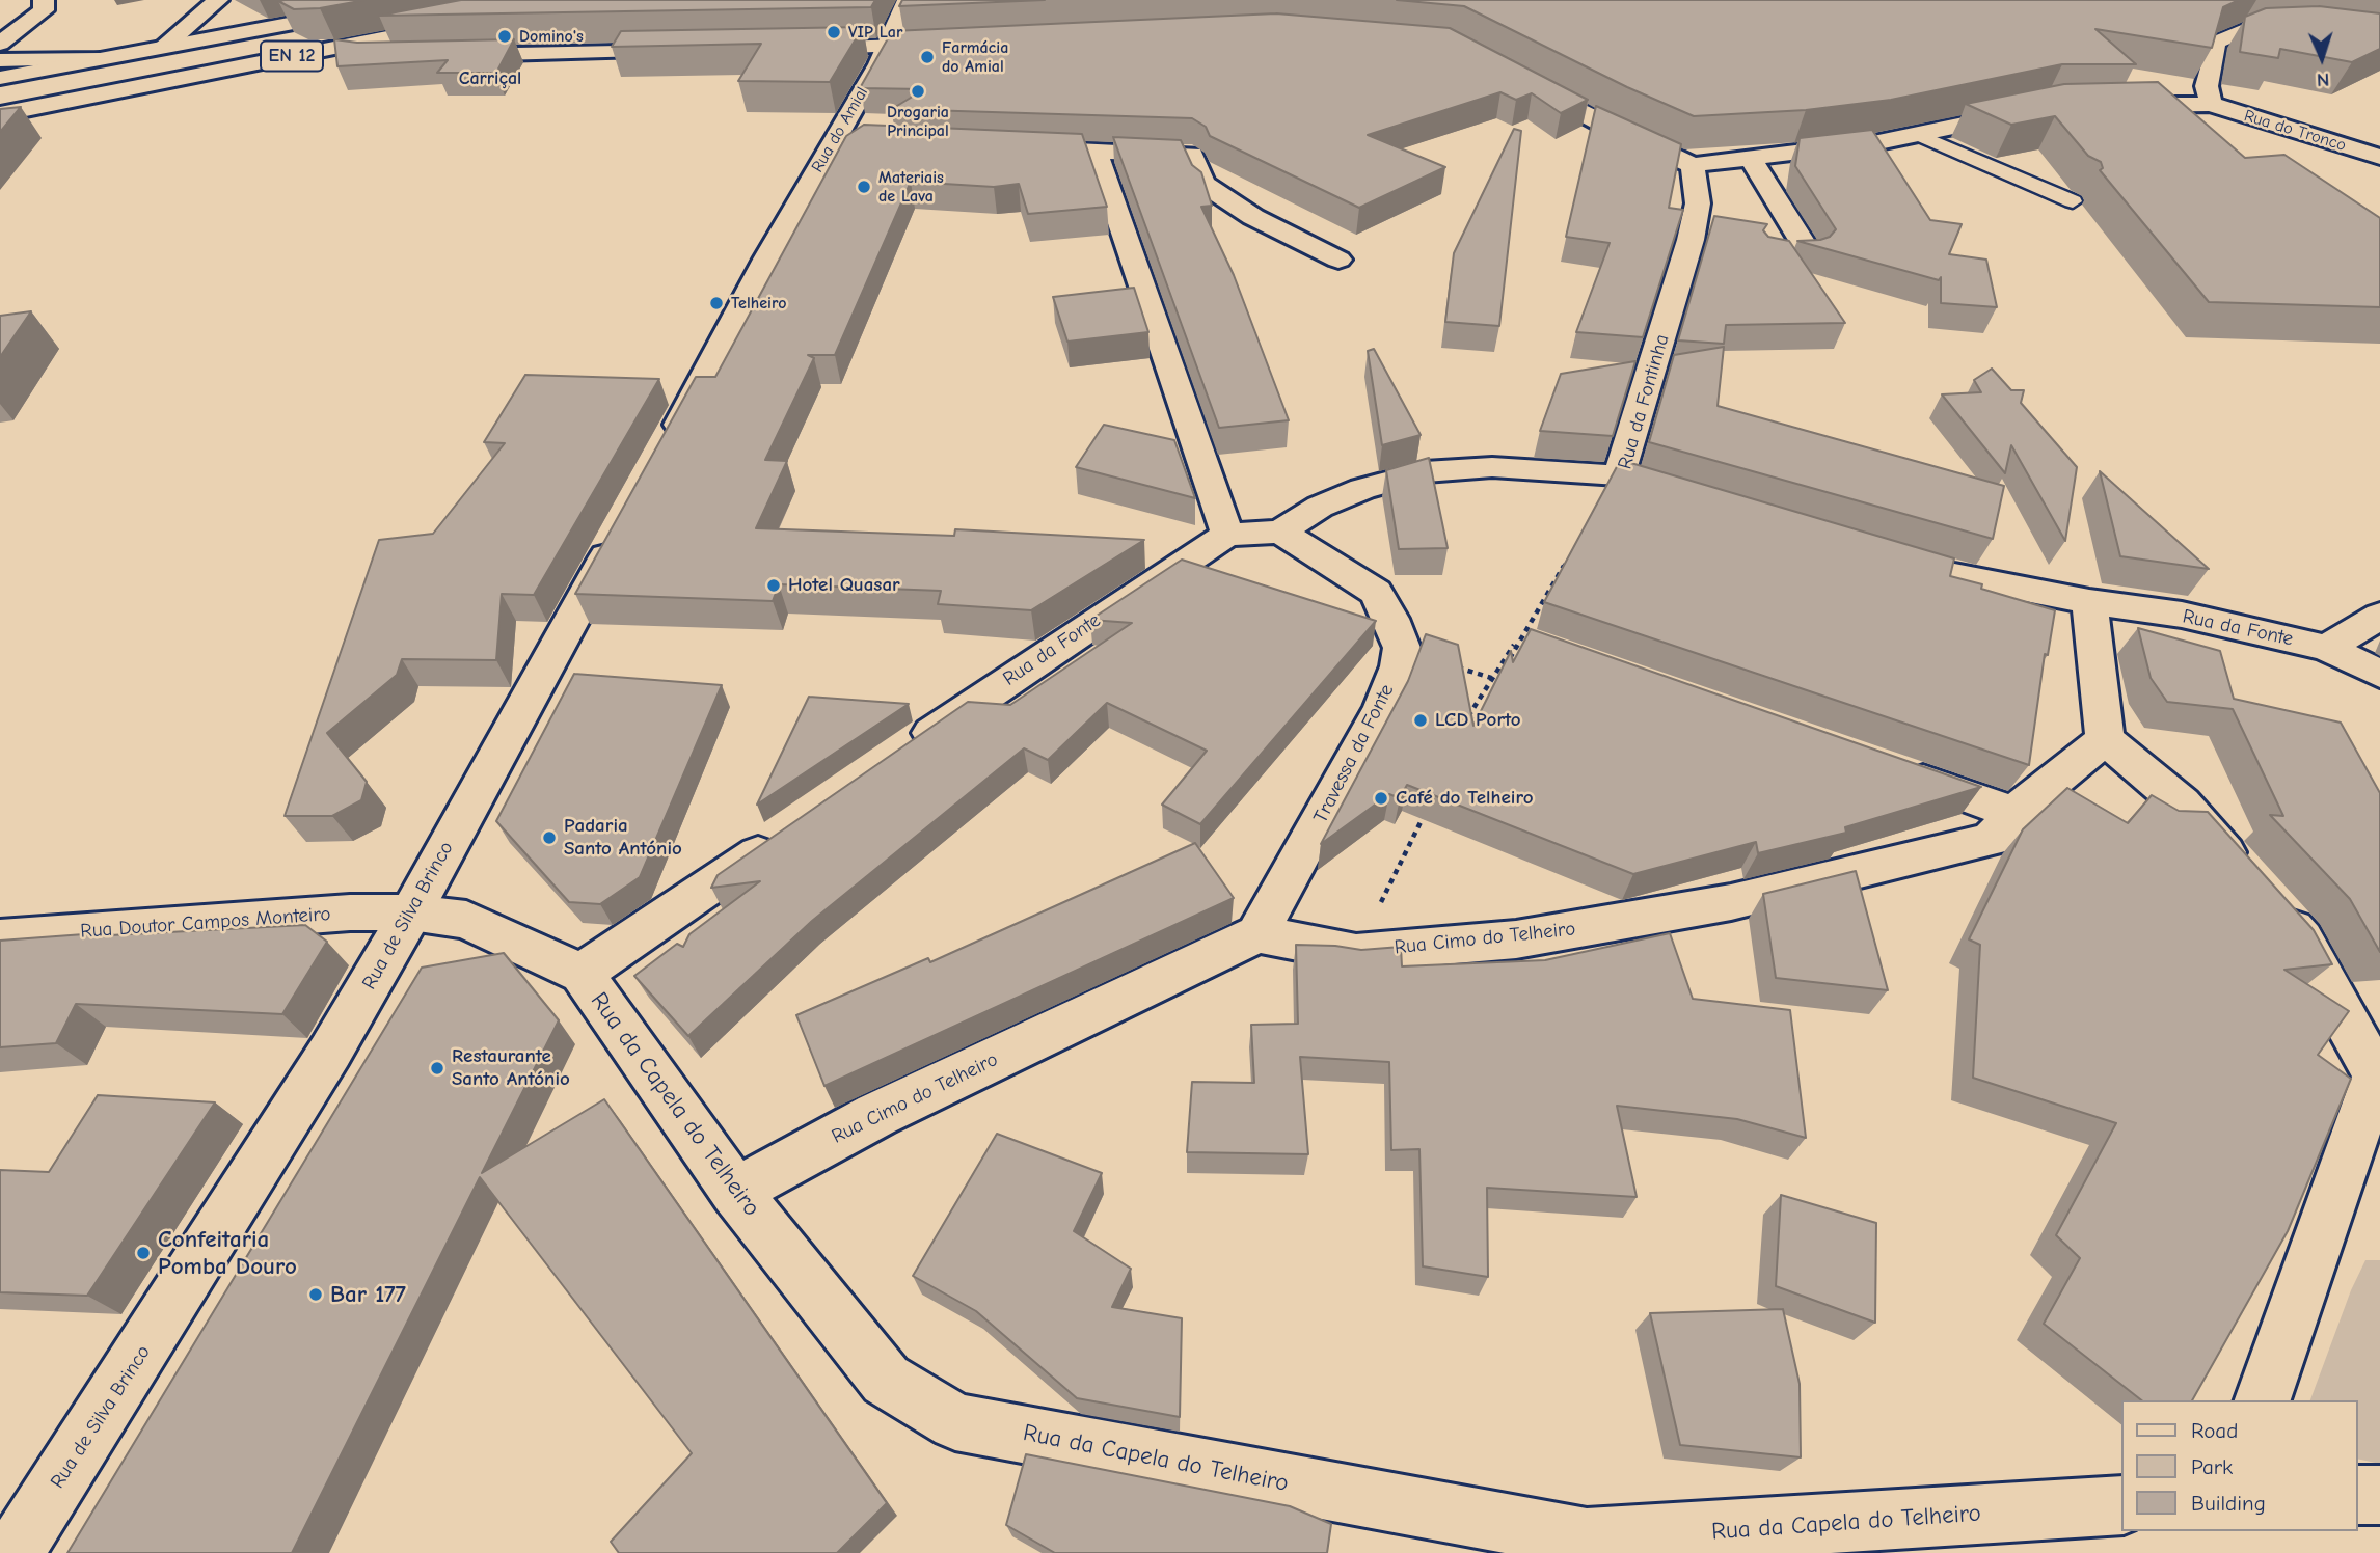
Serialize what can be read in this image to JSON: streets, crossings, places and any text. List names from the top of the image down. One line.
{"streets":{"street":["EN 12","Rua do Amial","Rua do Tronco","Rua da Fontinha","Rua da Fonte","Travessa da Fonte","Rua de Silva Brinco","Rua Doutor Campos Monteiro","Rua Cimo do Telheiro","Rua da Capela do Telheiro"]},"crossings":[["Rua da Fontinha","Rua da Fonte"],["Rua da Fonte","Travessa da Fonte"],["Travessa da Fonte","Rua Cimo do Telheiro"],["Rua de Silva Brinco","Rua Doutor Campos Monteiro"],["Rua de Silva Brinco","Rua da Capela do Telheiro"],["Rua Doutor Campos Monteiro","Rua da Capela do Telheiro"],["Rua Cimo do Telheiro","Rua da Capela do Telheiro"]],"districts":["Carriçal"],"places":["VIP Lar","Domino's","Farmácia do Amial","Drogaria Principal","Materiais de Lava","Telheiro","Hotel Quasar","LCD Porto","Café do Telheiro","Padaria Santo António","Restaurante Santo António","Confeitaria Pomba Douro","Bar 177"],"legend":["Road","Park","Building"],"north":"bottom"}
